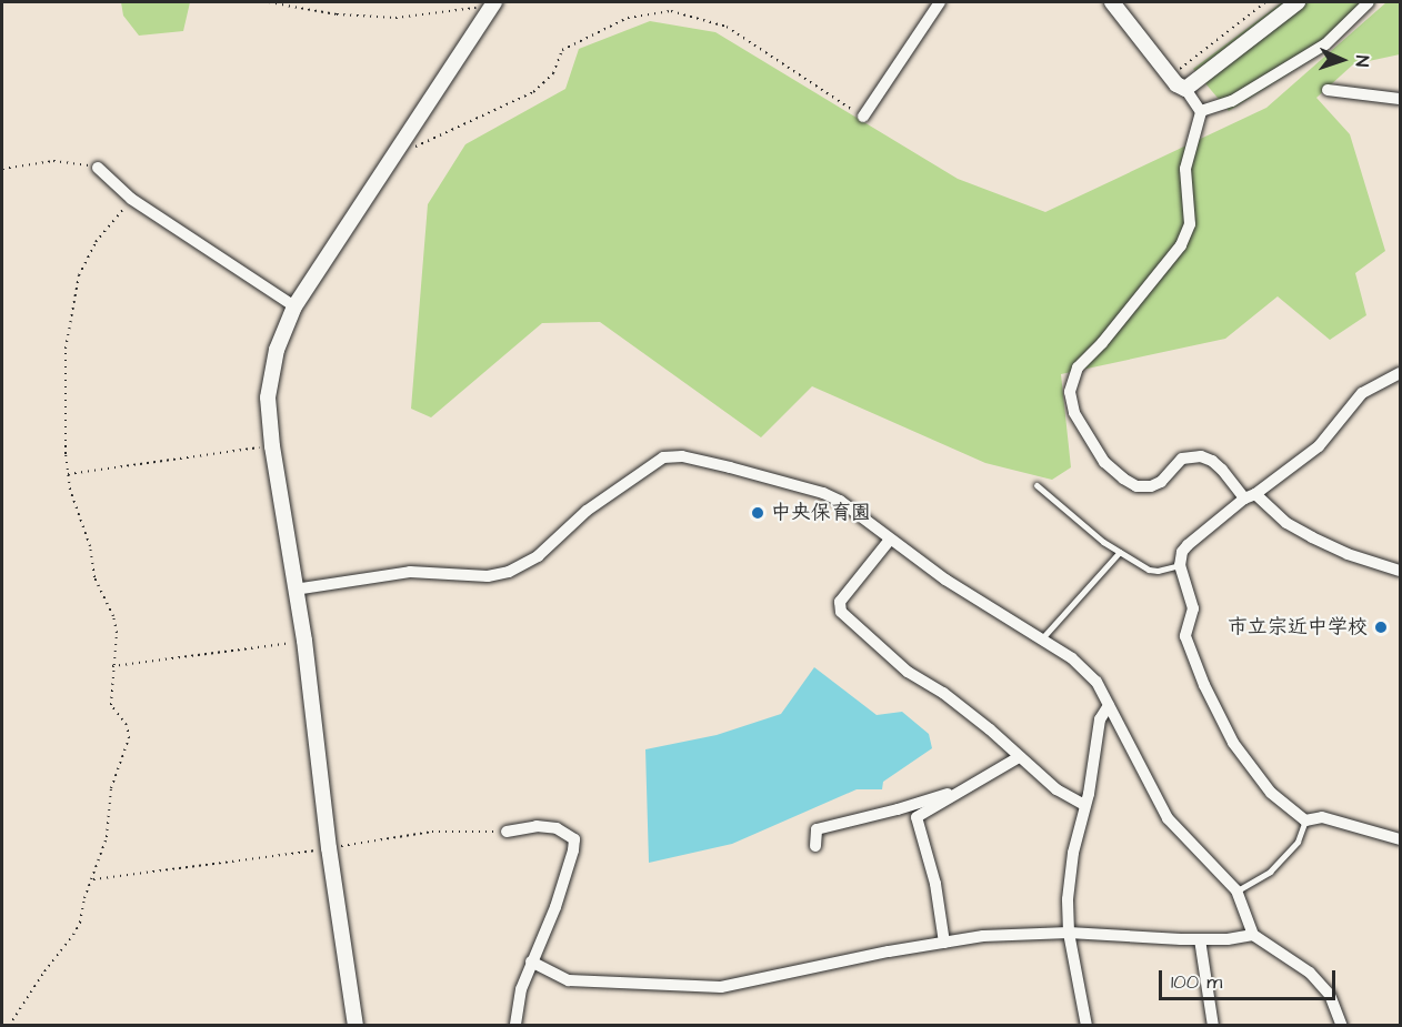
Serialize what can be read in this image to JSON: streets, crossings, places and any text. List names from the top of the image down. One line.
{"places":["中央保育園","市立宗近中学校"],"scale_bar":"100 m","north":"right"}
